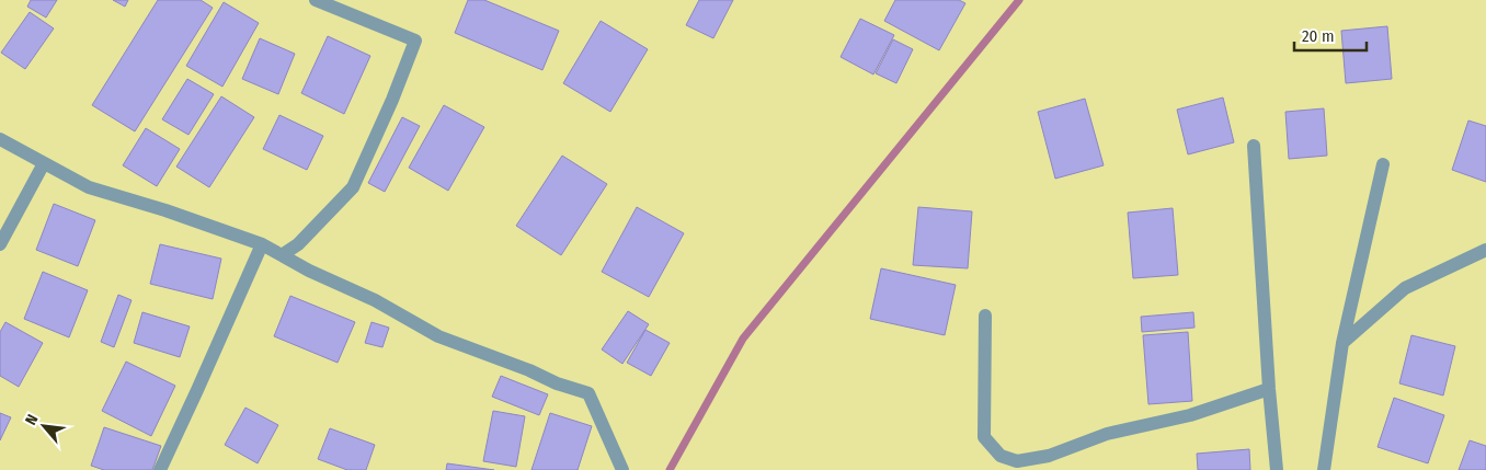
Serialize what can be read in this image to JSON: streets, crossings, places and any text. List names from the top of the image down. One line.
{"scale_bar":"20 m","north":"top left"}
